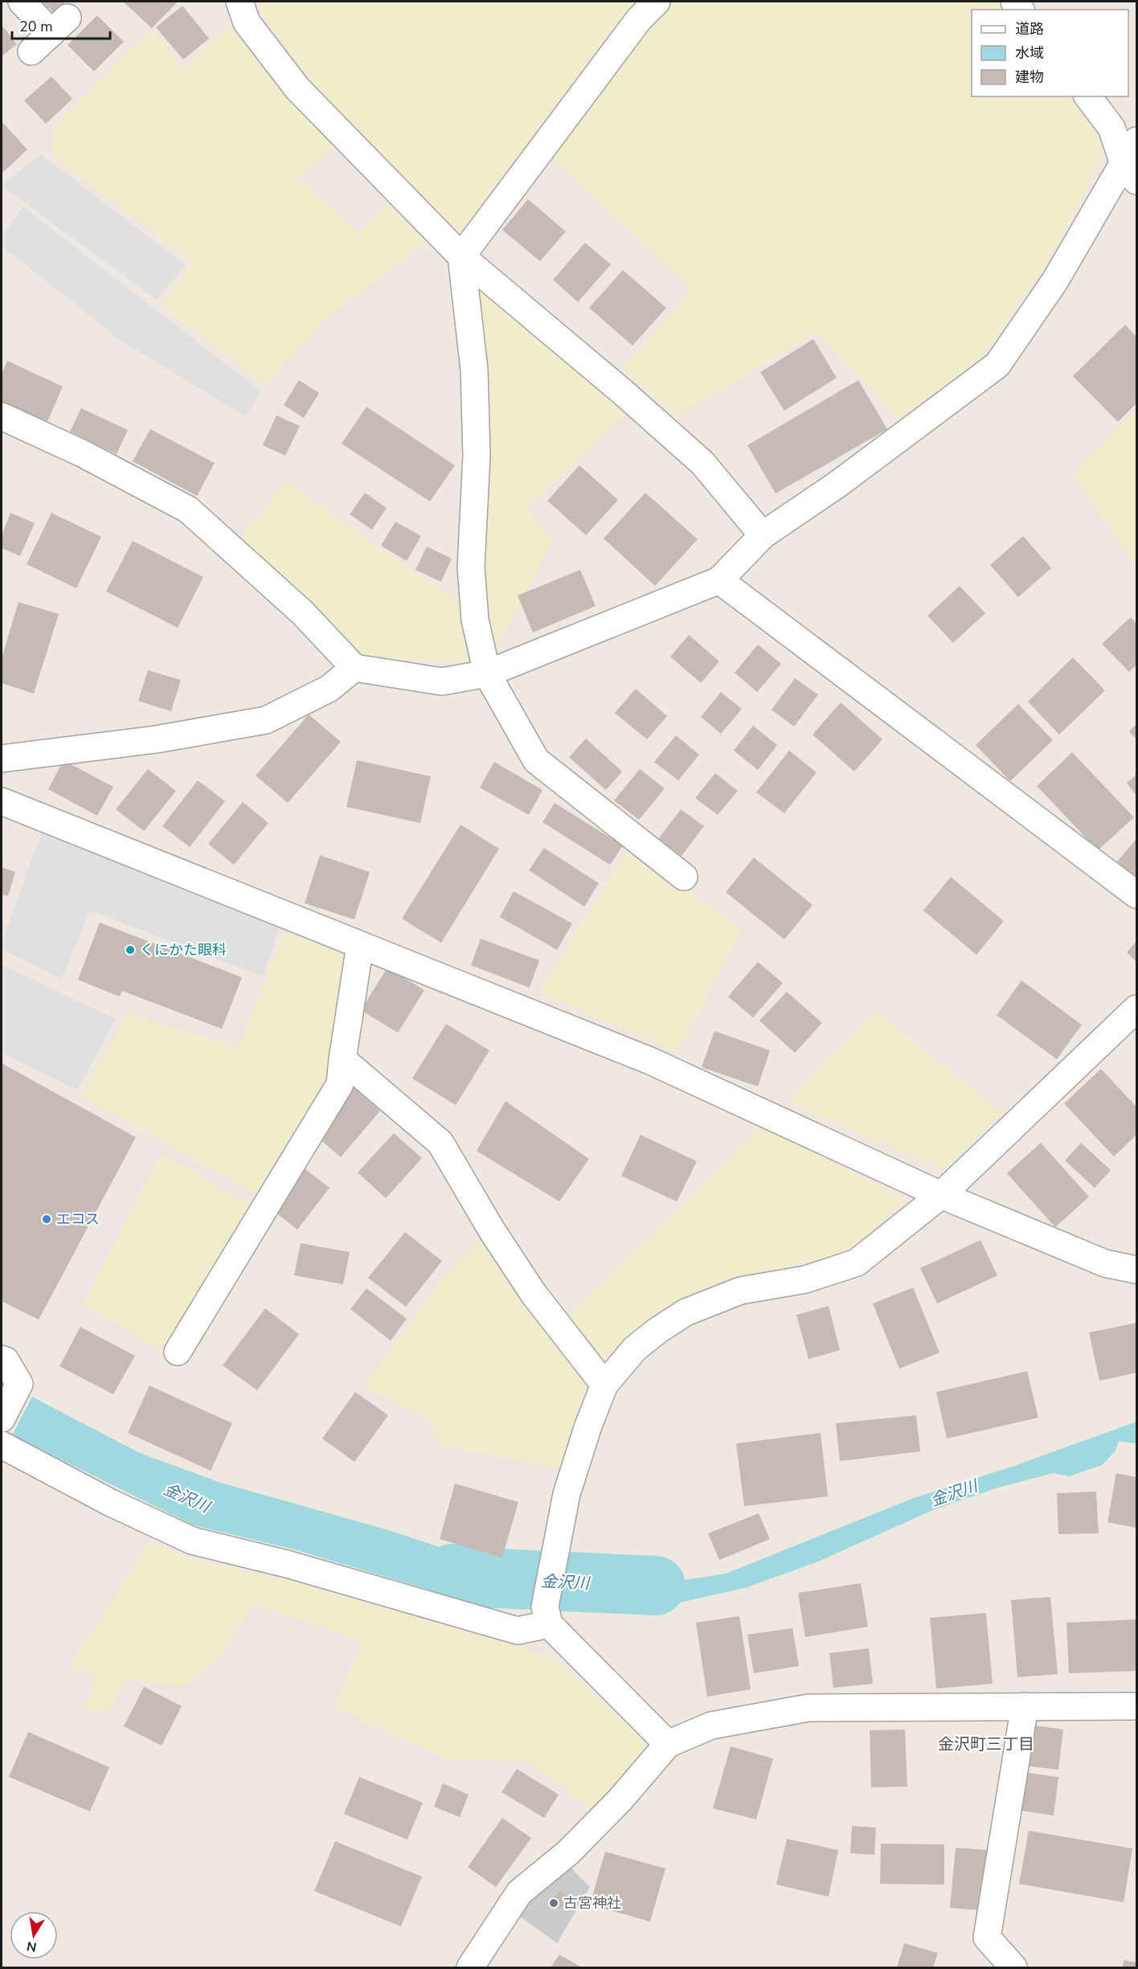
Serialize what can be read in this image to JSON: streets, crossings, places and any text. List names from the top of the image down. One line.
{"districts":["金沢町三丁目"],"water":["金沢川"],"places":["くにかた眼科","エコス","古宮神社"],"legend":["道路","水域","建物"],"scale_bar":"20 m","north":"bottom"}
